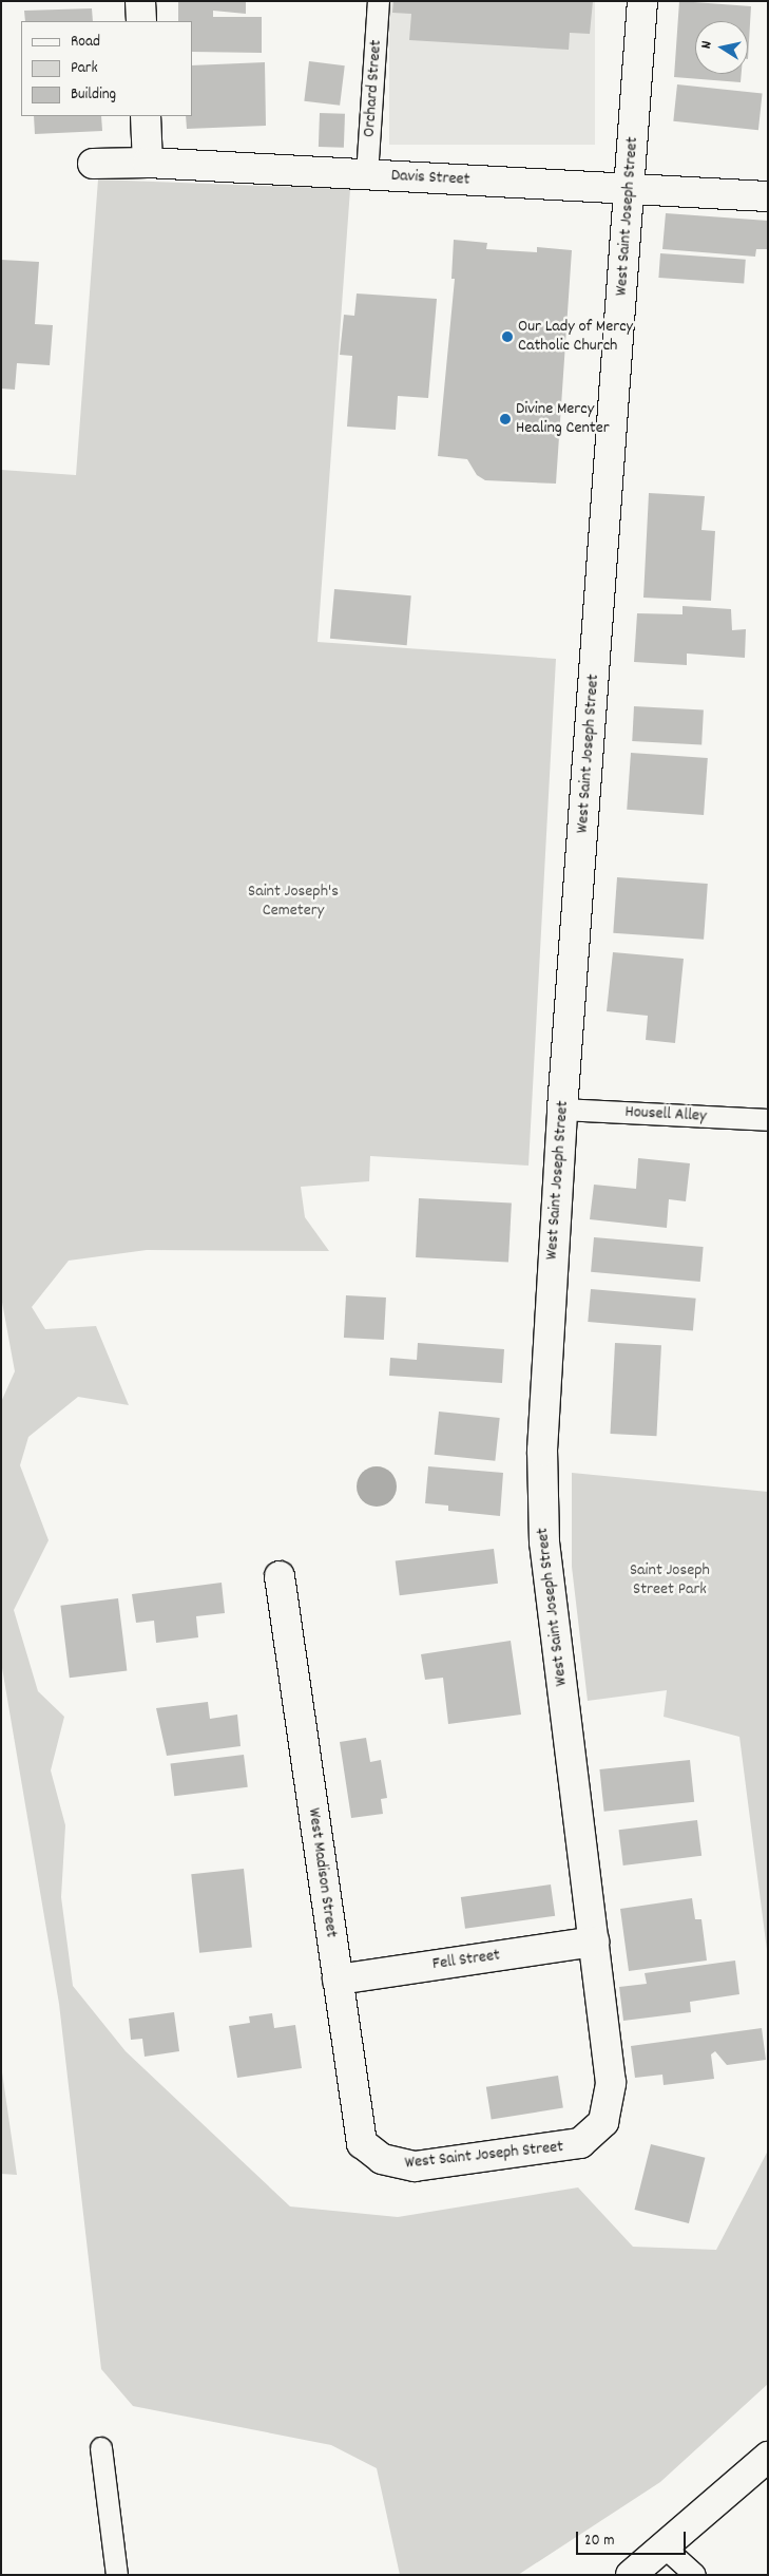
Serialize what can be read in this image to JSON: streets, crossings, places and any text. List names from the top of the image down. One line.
{"streets":{"street":["Davis Street","West Saint Joseph Street","West Madison Street","Fell Street"],"lane":["Orchard Street","Housell Alley"]},"crossings":[["Orchard Street","Davis Street"],["Davis Street","West Saint Joseph Street"],["West Saint Joseph Street","Housell Alley"],["West Saint Joseph Street","West Madison Street"],["West Saint Joseph Street","Fell Street"],["West Madison Street","Fell Street"]],"parks":["Saint Joseph's Cemetery","Saint Joseph Street Park"],"places":["Our Lady of Mercy Catholic Church","Divine Mercy Healing Center"],"legend":["Road","Park","Building"],"scale_bar":"20 m","north":"left"}
